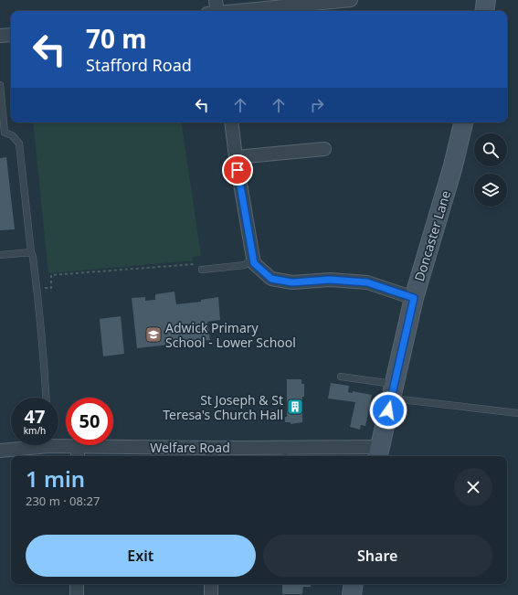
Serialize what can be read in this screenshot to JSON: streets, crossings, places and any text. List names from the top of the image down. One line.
{"streets":{"main road":["Doncaster Lane"],"street":["Welfare Road"]},"crossings":[["Doncaster Lane","Welfare Road"]],"places":{"school or university":["Adwick Primary School - Lower School"],"building":["St Joseph & St Teresa's Church Hall"]},"page":{"turn":["70 m","Stafford Road"],"speed":"47 km/h","limit":"50","heading":["1 min","230 m · 08:27"],"buttons":["Exit","Share"]}}
